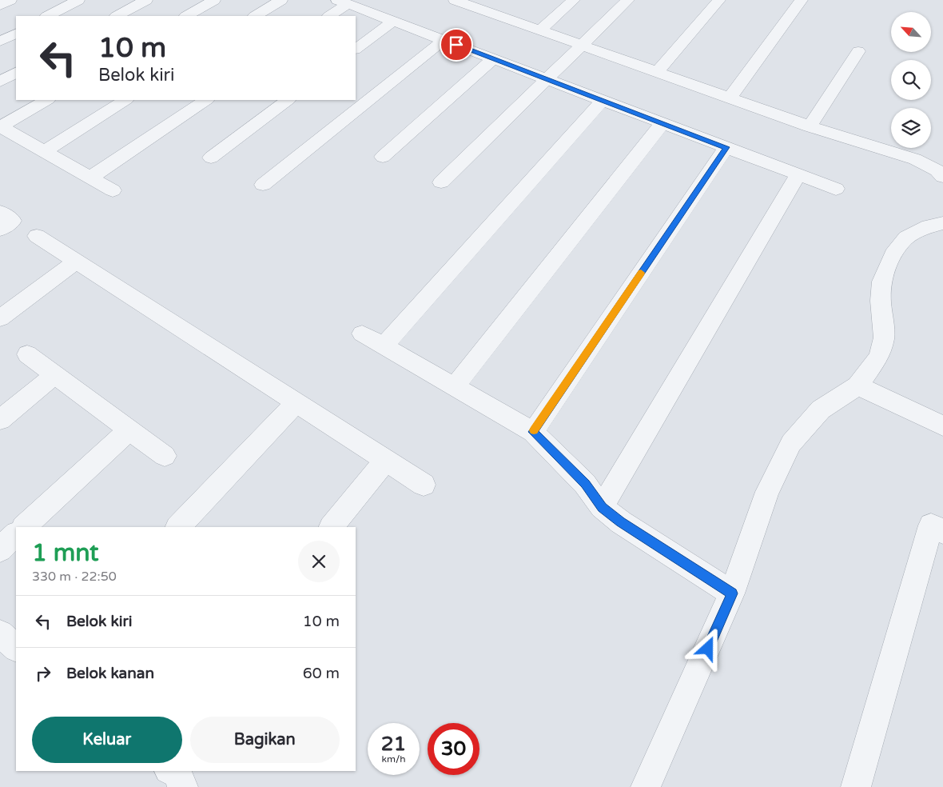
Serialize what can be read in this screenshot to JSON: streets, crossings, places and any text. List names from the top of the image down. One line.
{"north":"top left","page":{"turn":["10 m","Belok kiri"],"heading":["1 mnt","330 m · 22:50"],"list":[{"name":"Belok kiri","value":"10 m"},{"name":"Belok kanan","value":"60 m"}],"buttons":["Keluar","Bagikan"],"speed":"21 km/h","limit":"30"}}
